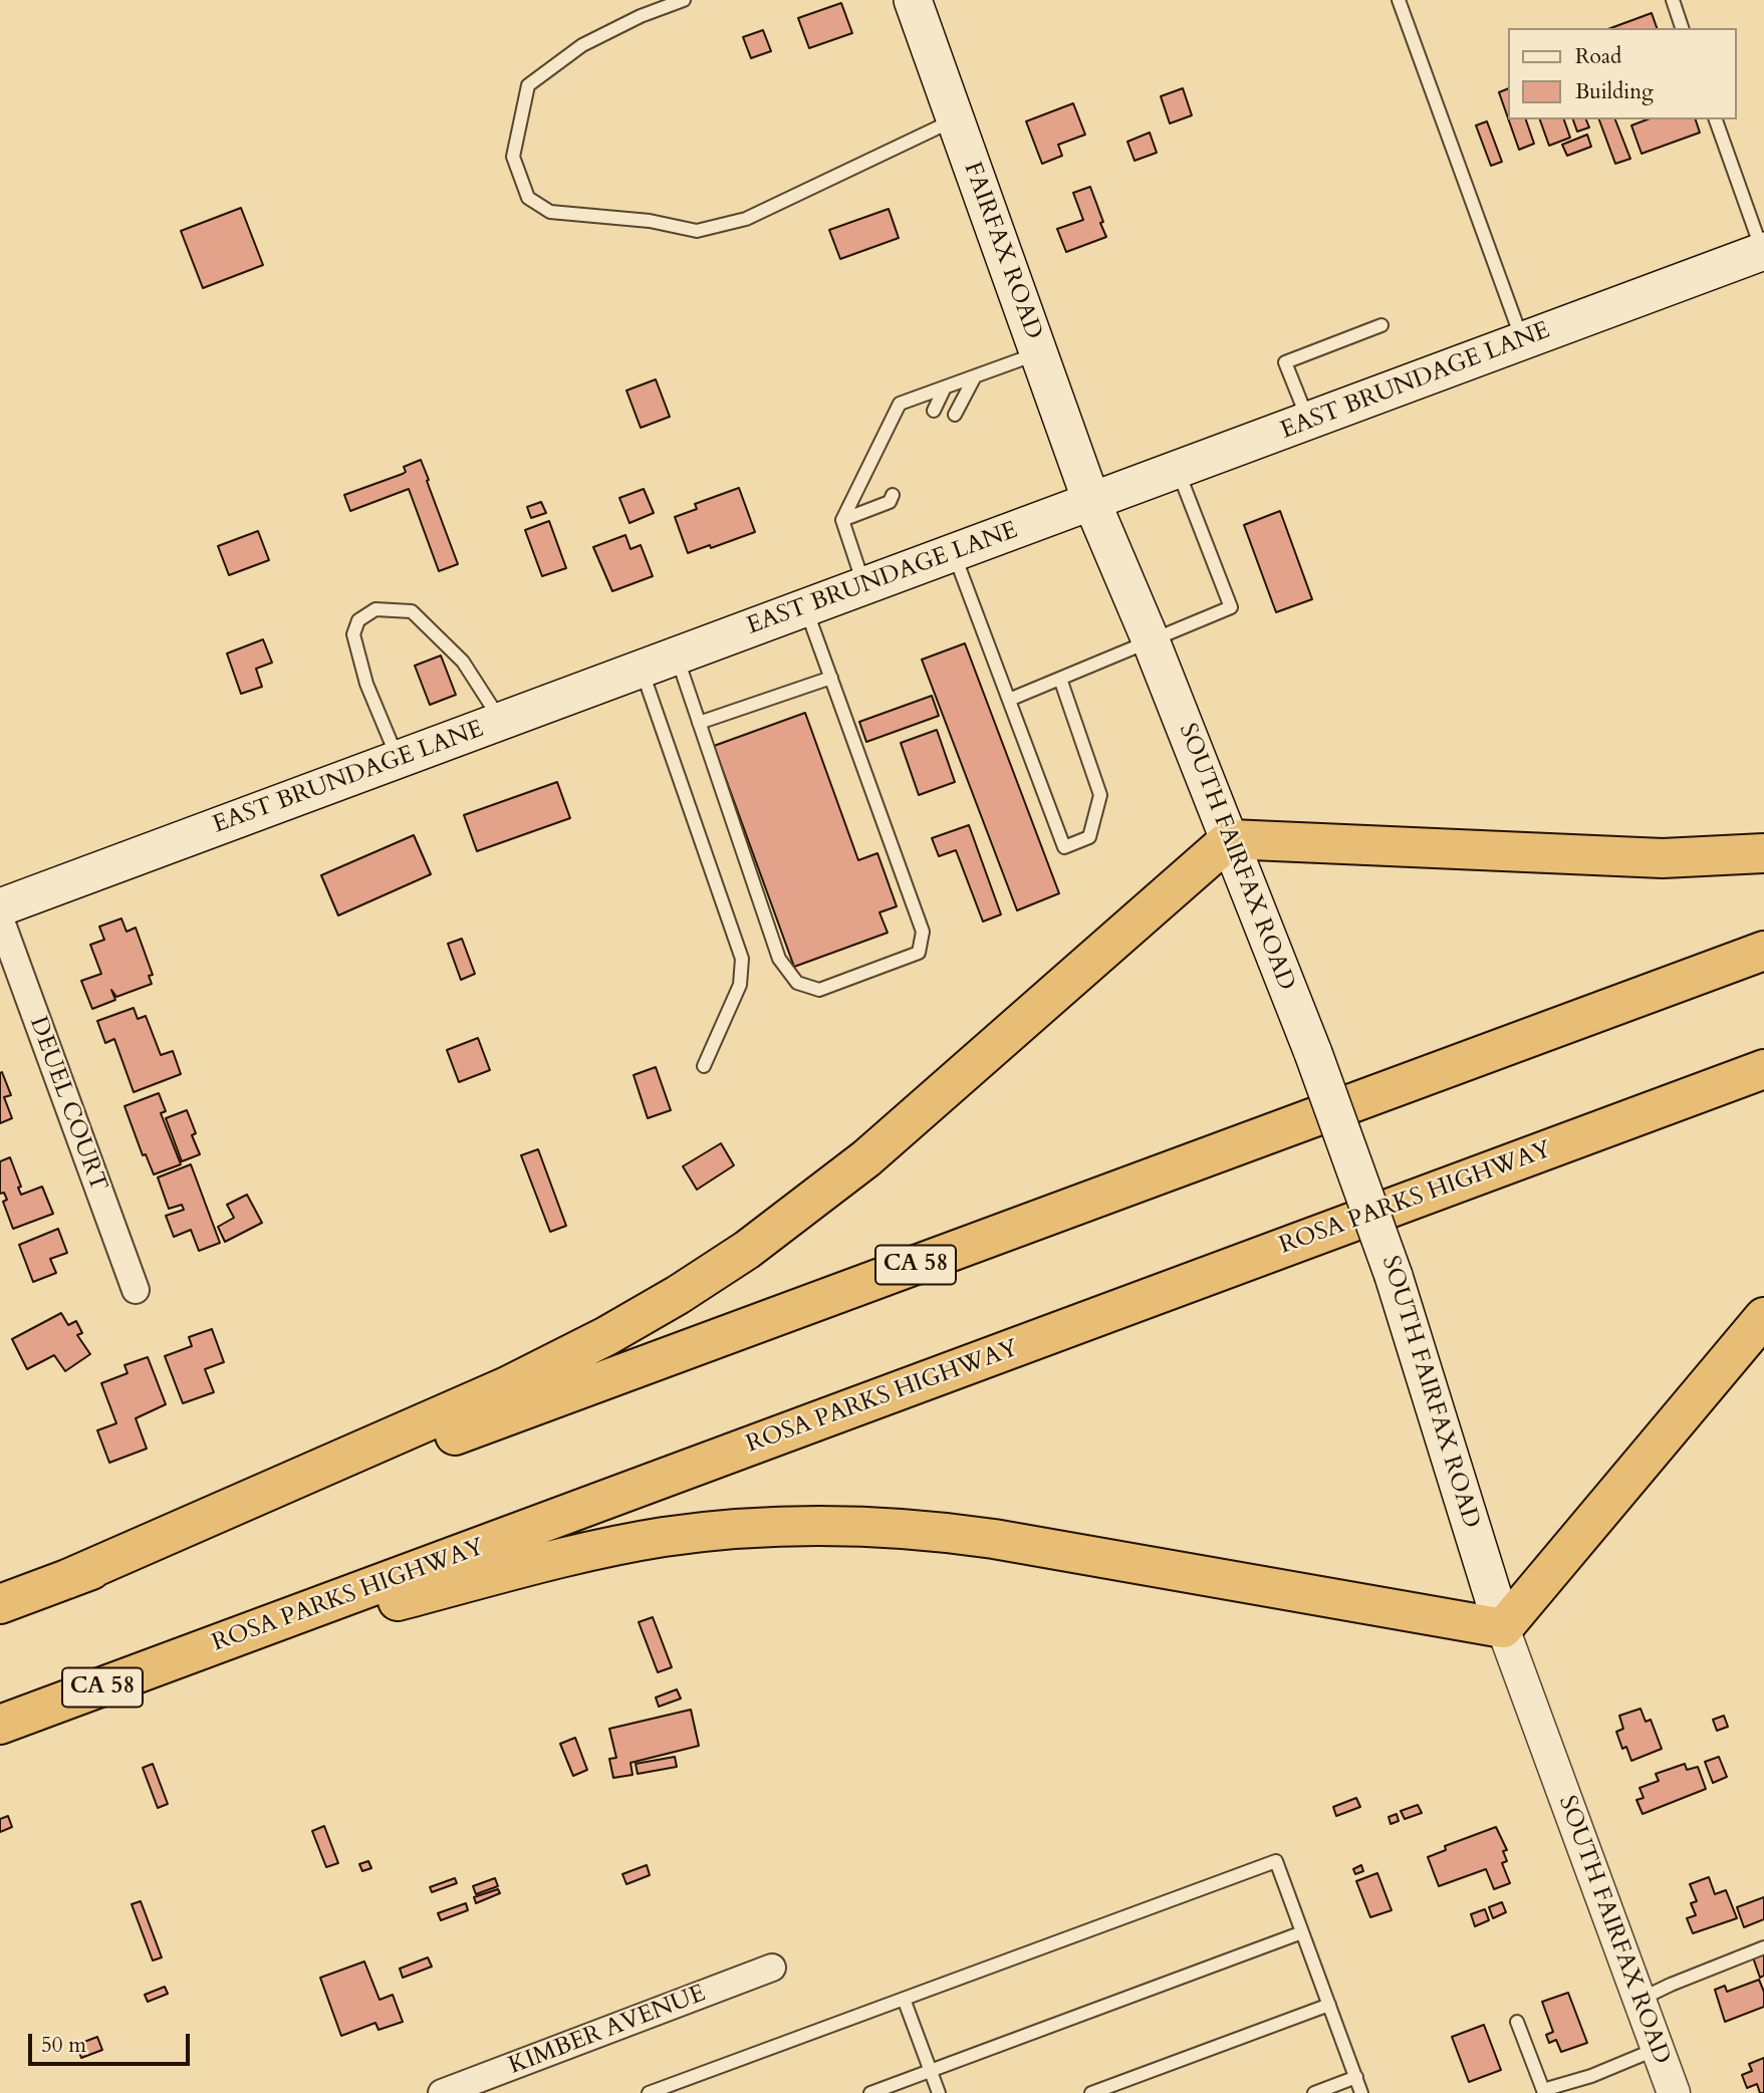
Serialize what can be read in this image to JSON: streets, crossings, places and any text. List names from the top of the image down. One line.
{"streets":{"highway":["ROSA PARKS HIGHWAY","CA 58"],"main road":["FAIRFAX ROAD","EAST BRUNDAGE LANE","SOUTH FAIRFAX ROAD"],"street":["DEUEL COURT","KIMBER AVENUE"]},"crossings":[["FAIRFAX ROAD","EAST BRUNDAGE LANE"],["FAIRFAX ROAD","SOUTH FAIRFAX ROAD"],["EAST BRUNDAGE LANE","SOUTH FAIRFAX ROAD"]],"legend":["Road","Building"],"scale_bar":"50 m"}
